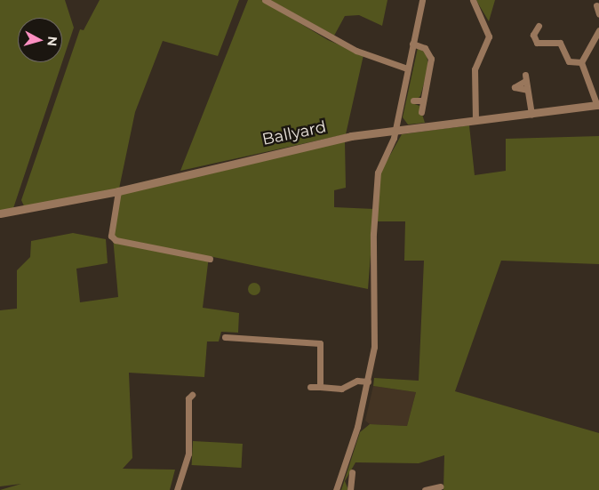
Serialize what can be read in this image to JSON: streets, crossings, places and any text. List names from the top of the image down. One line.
{"streets":{"street":["Ballyard"]},"north":"right"}
